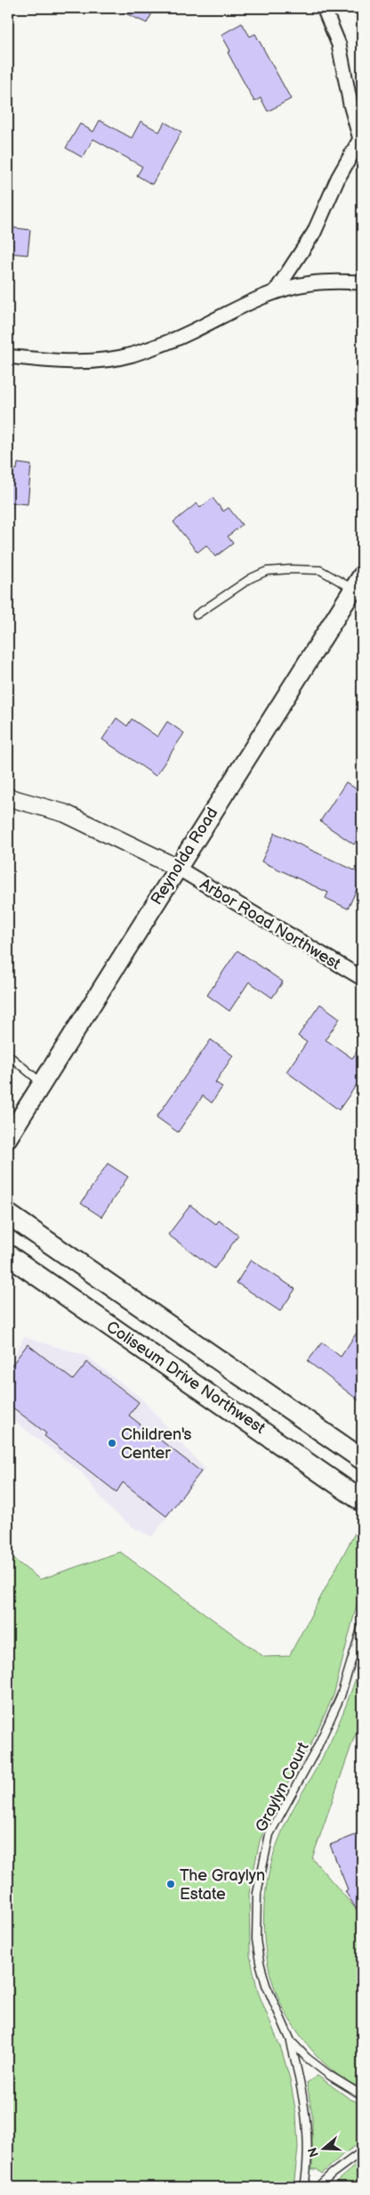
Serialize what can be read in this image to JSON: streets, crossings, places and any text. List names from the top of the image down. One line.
{"streets":{"main road":["Reynolda Road","Coliseum Drive Northwest"],"street":["Arbor Road Northwest"],"lane":["Graylyn Court"]},"crossings":[["Reynolda Road","Arbor Road Northwest"]],"places":["Children's Center","The Graylyn Estate"],"north":"left"}
